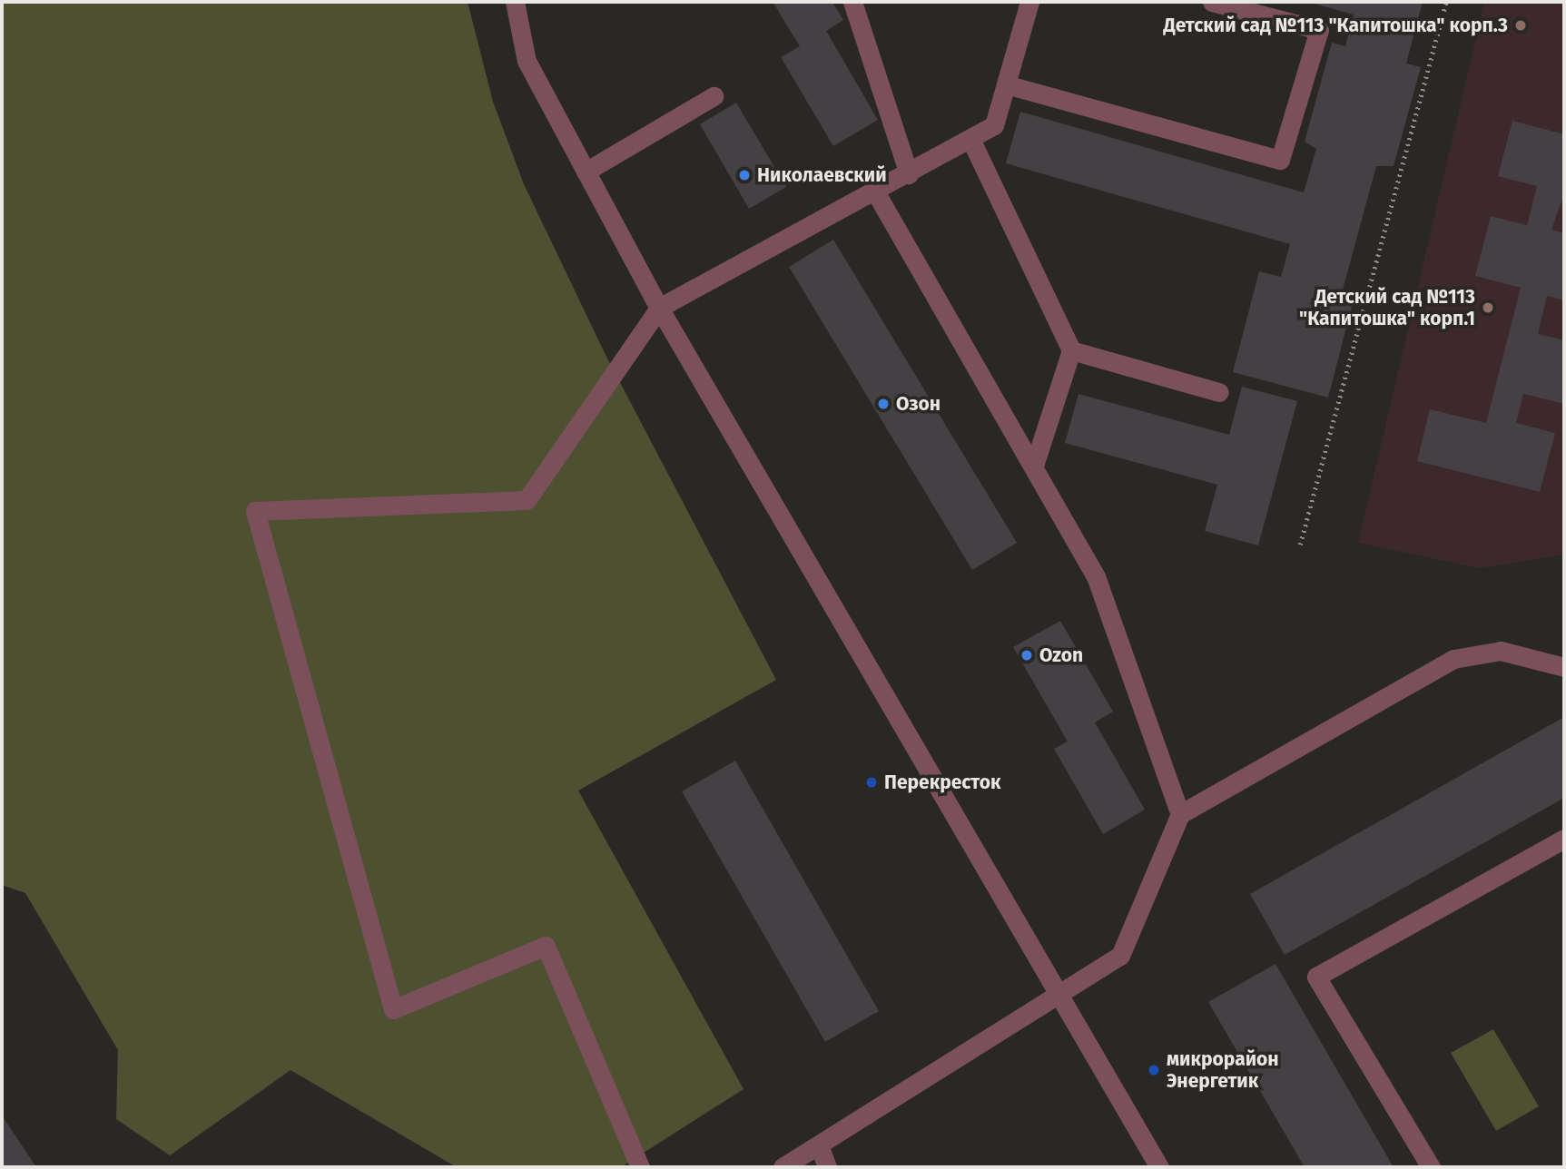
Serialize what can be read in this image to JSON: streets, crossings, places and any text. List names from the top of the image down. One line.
{"places":["Детский сад №113 \"Капитошка\" корп.3","Николаевский","Детский сад №113 \"Капитошка\" корп.1","Озон","Ozon","Перекресток","микрорайон Энергетик"]}
